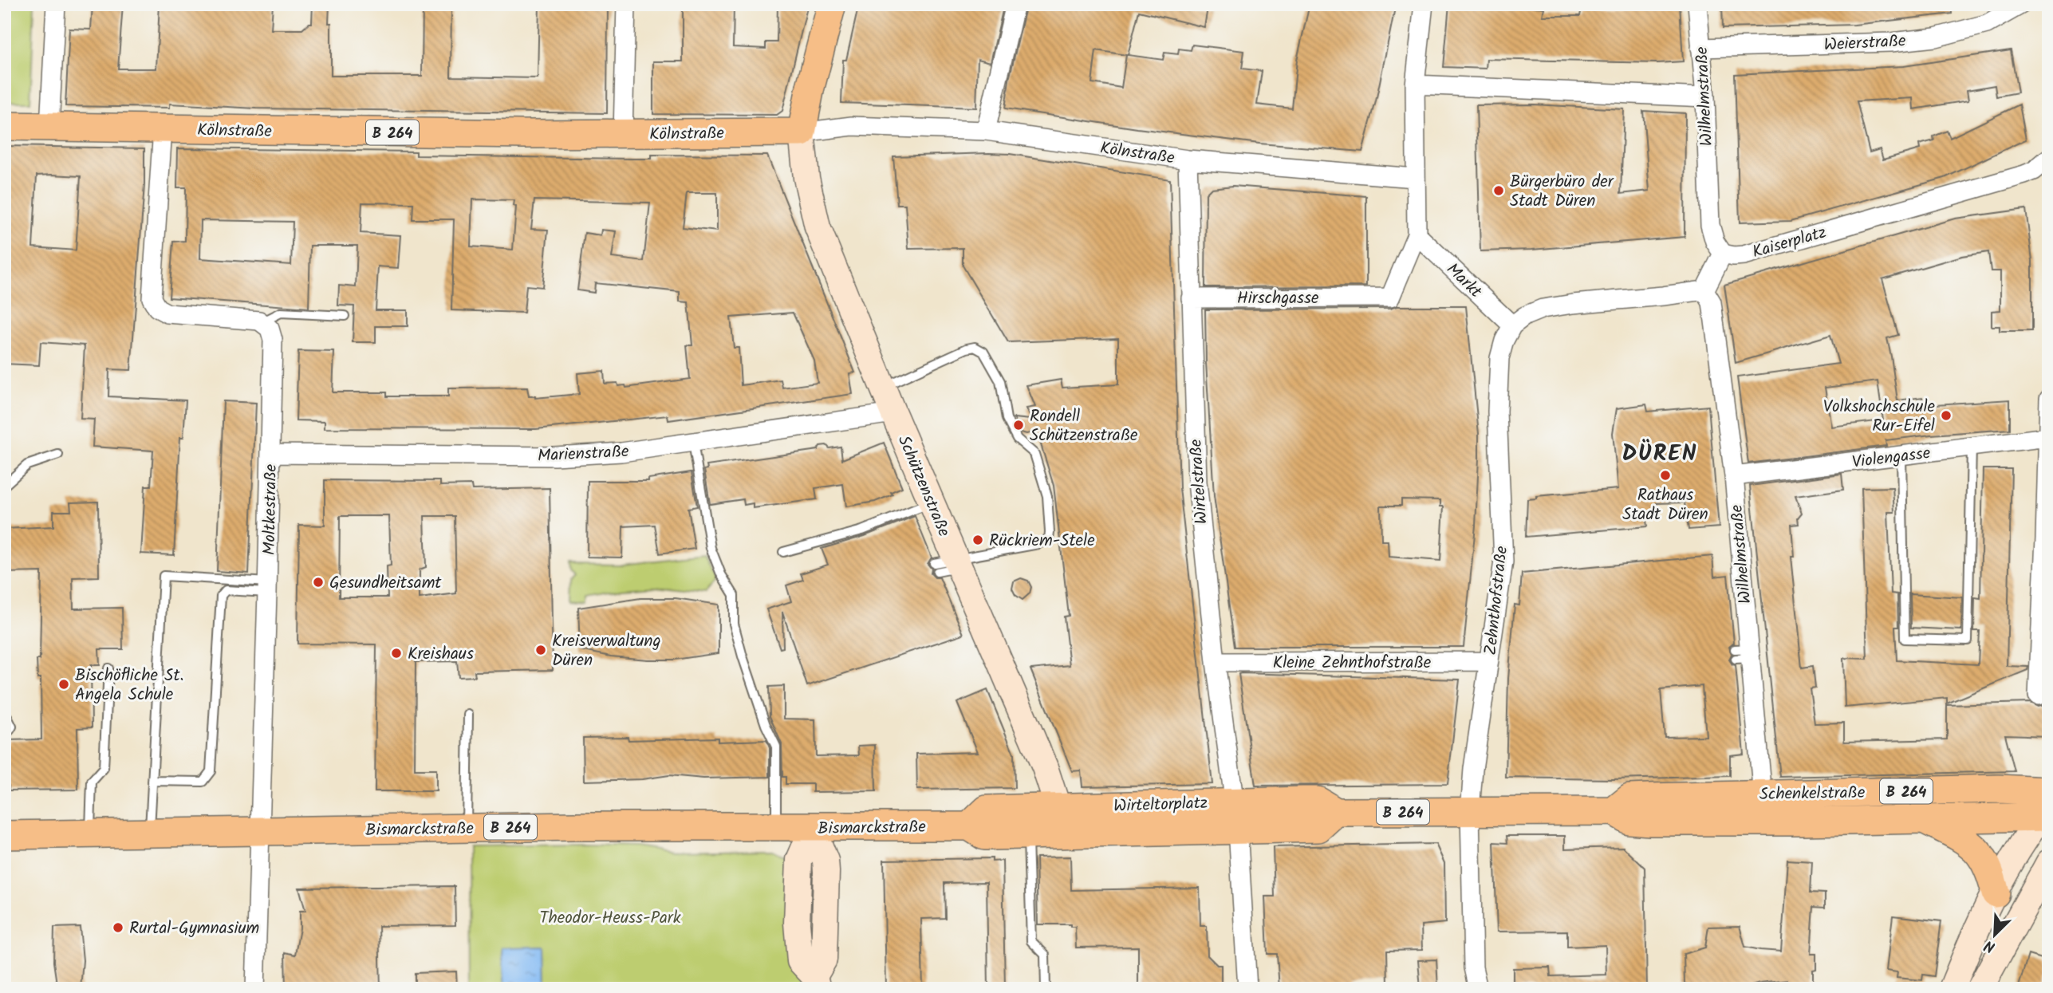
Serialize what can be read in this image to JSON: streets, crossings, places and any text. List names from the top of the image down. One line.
{"streets":{"main road":["Kölnstraße","B 264","Schenkelstraße","Wirteltorplatz","Bismarckstraße"],"street":["Weierstraße","Wilhelmstraße","Kaiserplatz","Markt","Hirschgasse","Marienstraße","Violengasse","Wirtelstraße","Schützenstraße","Moltkestraße","Zehnthofstraße","Kleine Zehnthofstraße"]},"crossings":[["Weierstraße","Wilhelmstraße"],["Wilhelmstraße","Kaiserplatz"],["Wilhelmstraße","Violengasse"],["Wilhelmstraße","Schenkelstraße"],["Kölnstraße","Wirtelstraße"],["Kölnstraße","Schützenstraße"],["B 264","Schützenstraße"],["B 264","Schenkelstraße"],["B 264","Wirteltorplatz"],["B 264","Bismarckstraße"],["Markt","Hirschgasse"],["Markt","Zehnthofstraße"],["Hirschgasse","Wirtelstraße"],["Marienstraße","Schützenstraße"],["Marienstraße","Moltkestraße"],["Wirtelstraße","Kleine Zehnthofstraße"],["Wirtelstraße","Schenkelstraße"],["Wirtelstraße","Wirteltorplatz"],["Schützenstraße","Wirteltorplatz"],["Schützenstraße","Bismarckstraße"],["Moltkestraße","Bismarckstraße"],["Zehnthofstraße","Kleine Zehnthofstraße"],["Zehnthofstraße","Schenkelstraße"],["Schenkelstraße","Wirteltorplatz"],["Wirteltorplatz","Bismarckstraße"]],"districts":["DÜREN"],"parks":["Theodor-Heuss-Park"],"places":["Bürgerbüro der Stadt Düren","Volkshochschule Rur-Eifel","Rondell Schützenstraße","Rathaus Stadt Düren","Rückriem-Stele","Gesundheitsamt","Kreisverwaltung Düren","Kreishaus","Bischöfliche St. Angela Schule","Rurtal-Gymnasium"],"north":"bottom left"}
